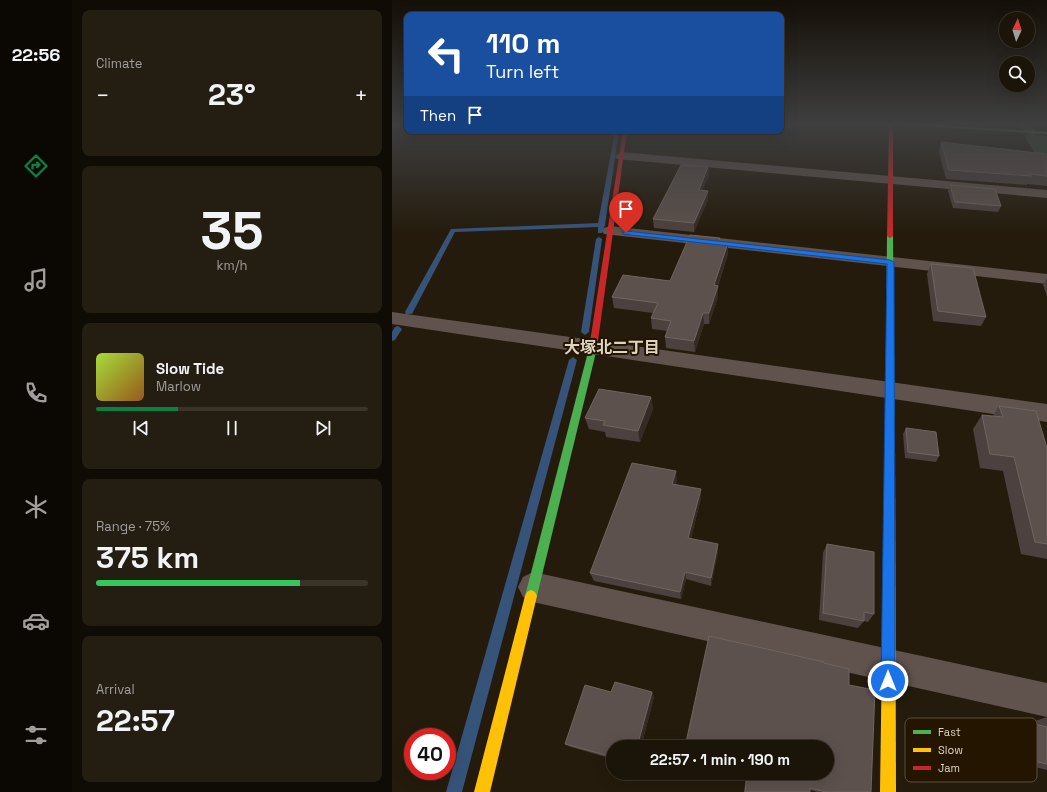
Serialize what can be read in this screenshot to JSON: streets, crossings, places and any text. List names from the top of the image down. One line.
{"districts":["大塚北二丁目"],"legend":["Fast","Slow","Jam"],"north":"top","page":{"tabs":"22:56","tile":["Climate",["35","km/h"],["Range · 75%","375 km"],["Arrival","22:57"]],"turn":["110 m","Turn left"],"heat":["−","23°","+"],"then":"Then","song":["Slow Tide","Marlow"],"limit":"40","trip":"22:57 · 1 min · 190 m"}}
